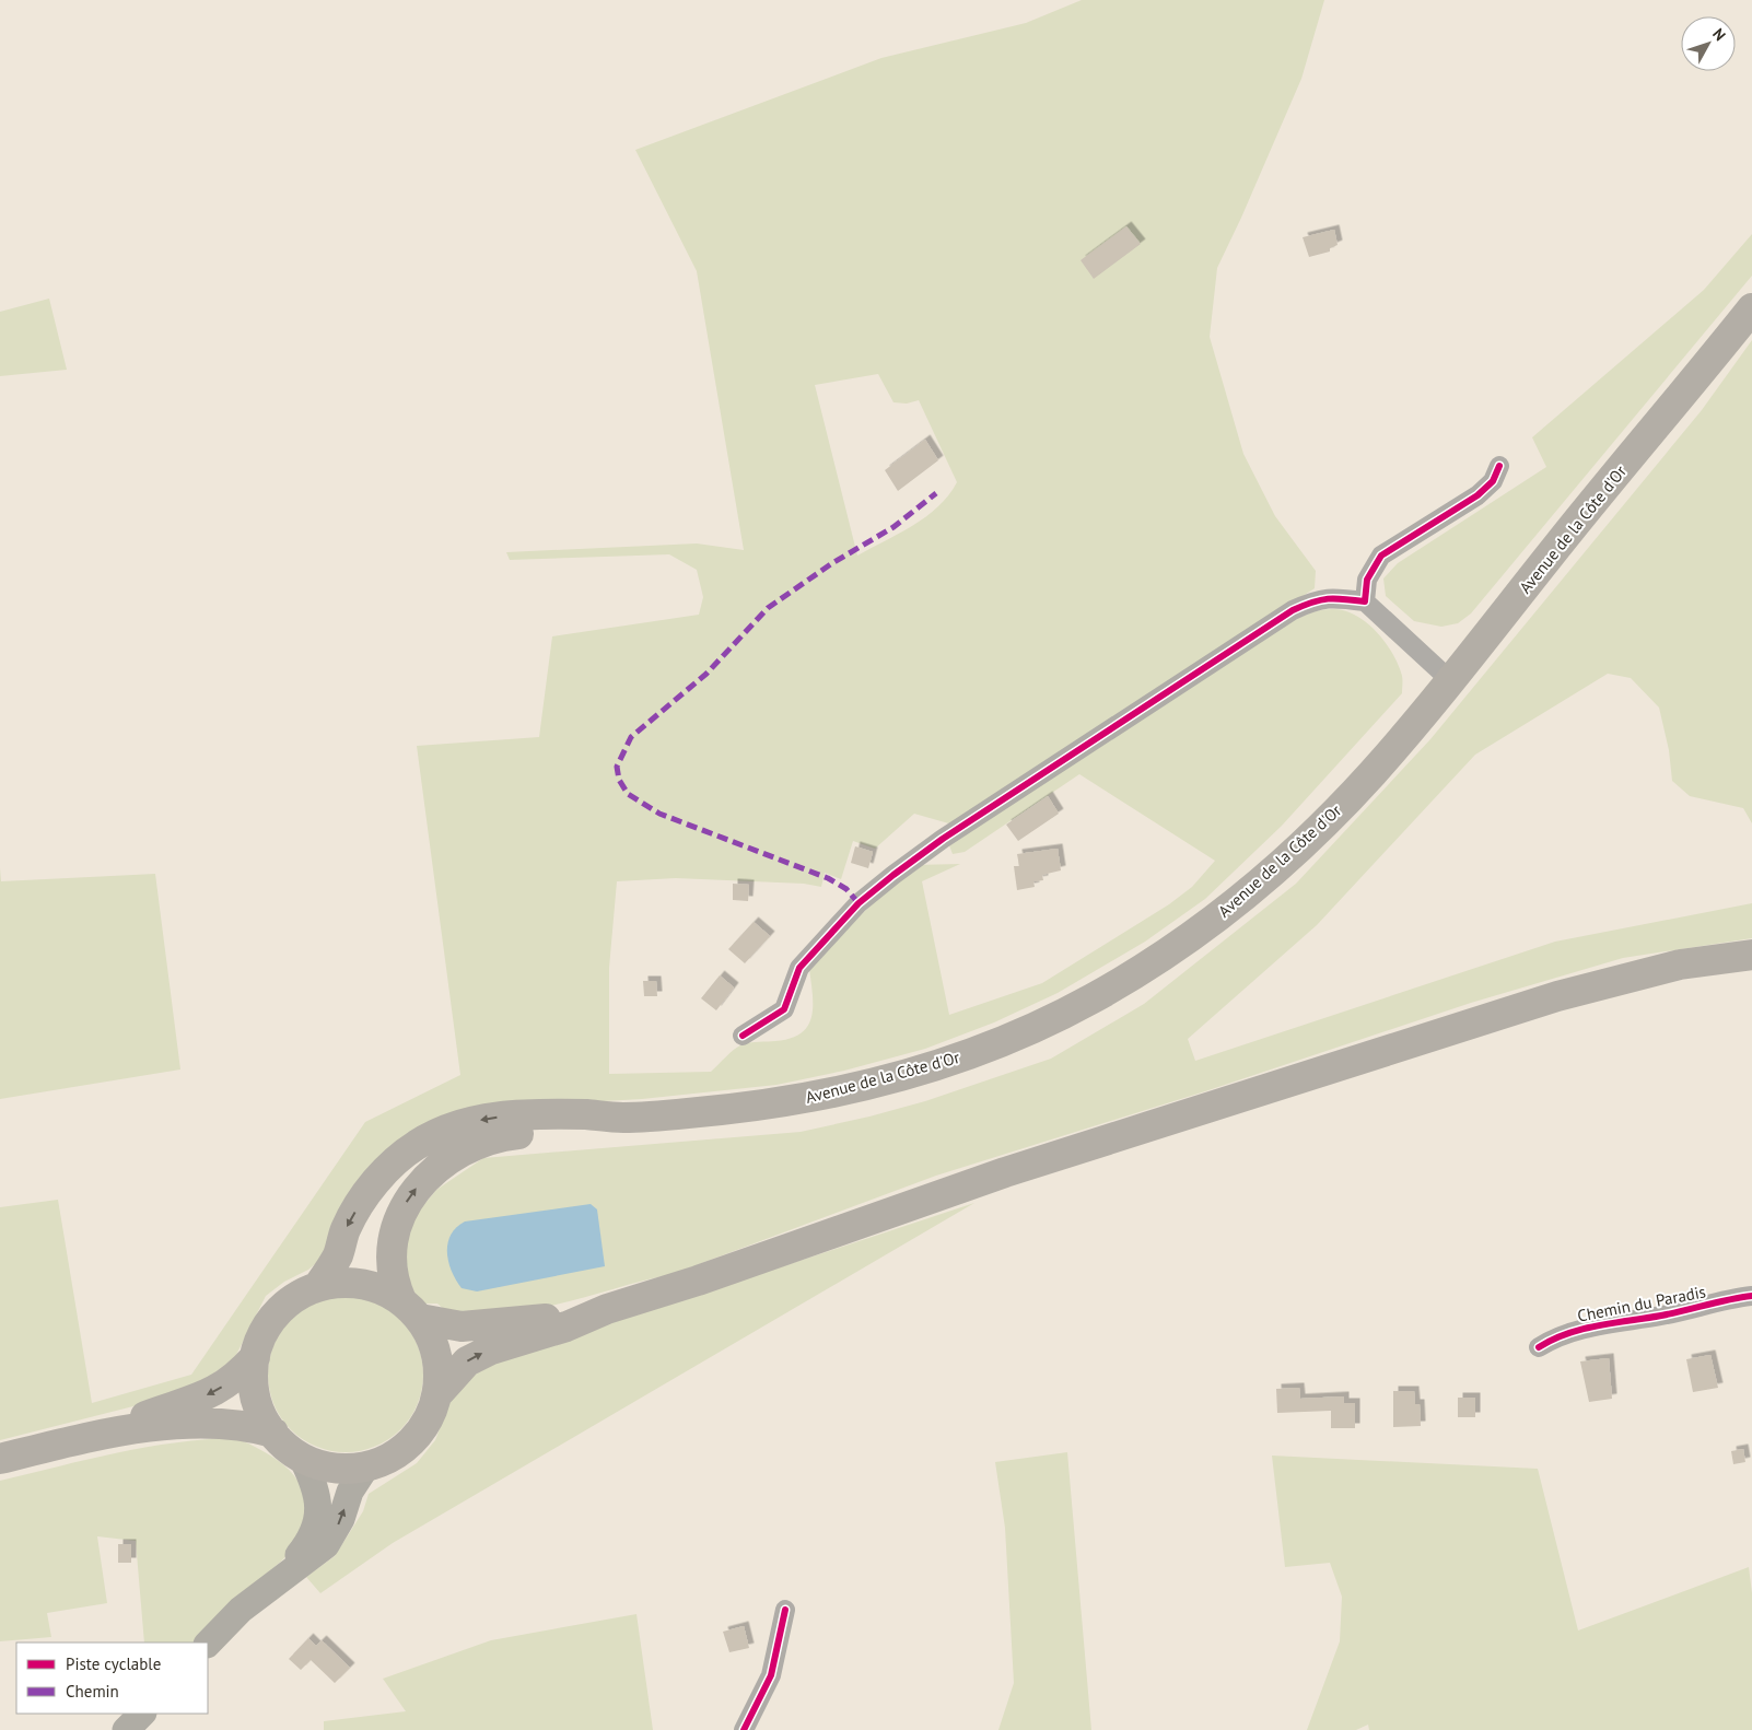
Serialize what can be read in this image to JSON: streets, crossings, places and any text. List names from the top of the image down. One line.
{"streets":{"main road":["Avenue de la Côte d'Or"],"street":["Chemin du Paradis"]},"legend":["Piste cyclable","Chemin"],"north":"top right"}
